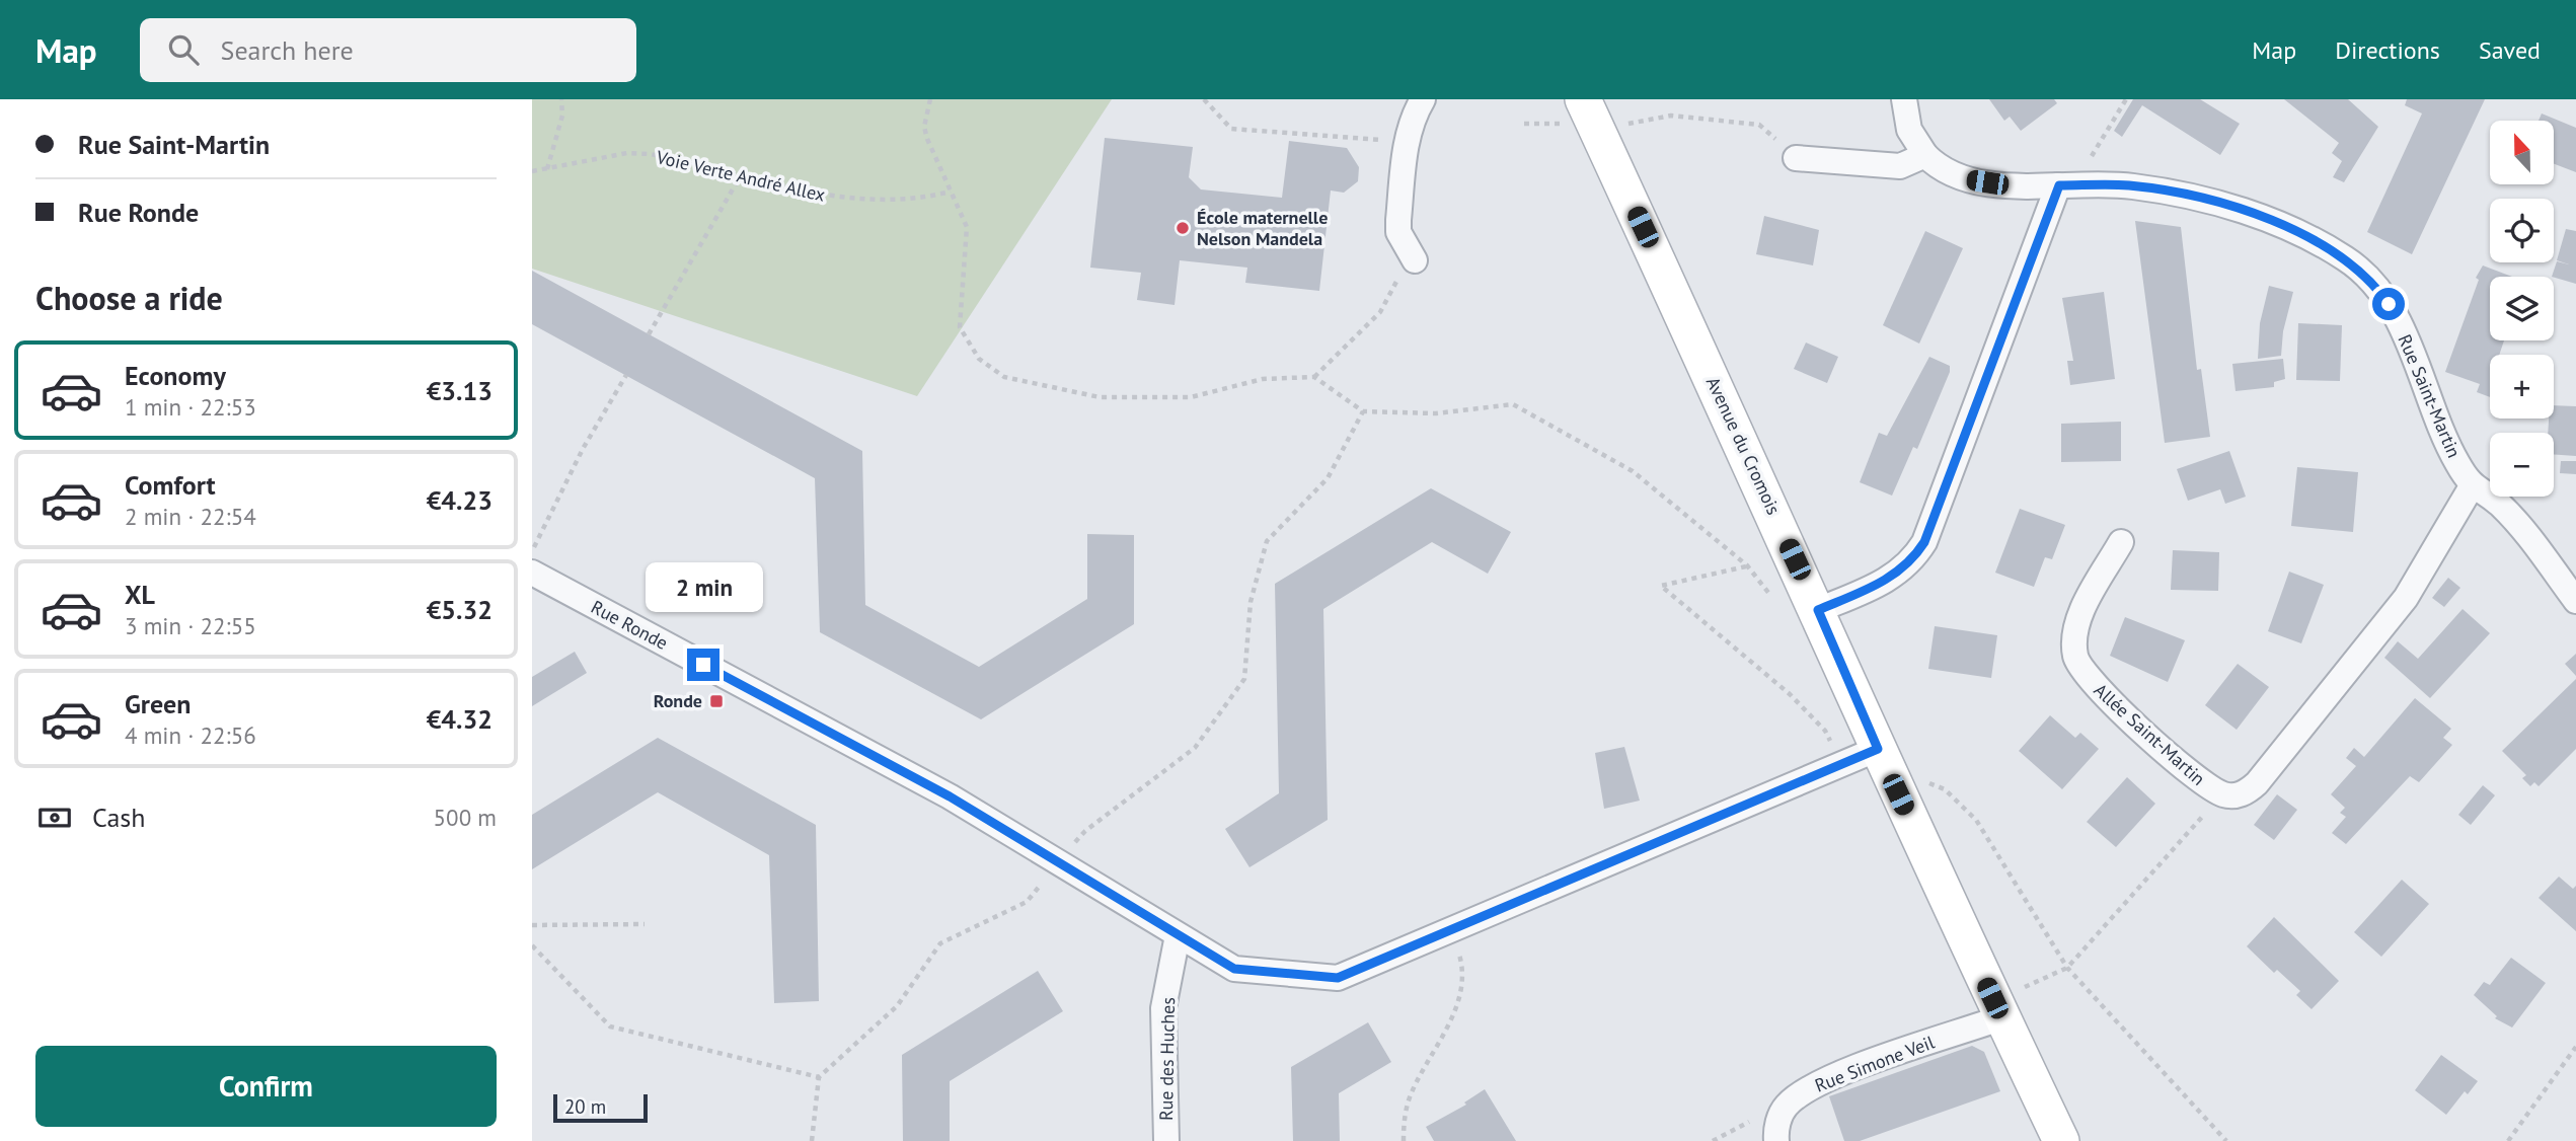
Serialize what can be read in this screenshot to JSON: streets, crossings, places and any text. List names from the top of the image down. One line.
{"streets":{"street":["Rue Saint-Martin","Avenue du Cromois","Rue Ronde","Allée Saint-Martin","Rue des Huches","Rue Simone Veil"],"path":["Voie Verte André Allex"]},"crossings":[["Avenue du Cromois","Rue Ronde"],["Avenue du Cromois","Rue Simone Veil"],["Rue Ronde","Rue des Huches"]],"places":{"other":["École maternelle Nelson Mandela"],"transit":["Ronde"]},"scale_bar":"20 m","north":"top","page":{"header":"Map","search":"Search here","nav":["Map","Directions","Saved"],"banner":["Rue Saint-Martin","Rue Ronde"],"map_buttons":["+","−"],"heading":"Choose a ride","list":[{"name":"Economy","note":"1 min · 22:53","value":"€3.13"},{"name":"Comfort","note":"2 min · 22:54","value":"€4.23"},{"name":"XL","note":"3 min · 22:55","value":"€5.32"},{"name":"Green","note":"4 min · 22:56","value":"€4.32"}],"bubble":"2 min","pay":["Cash","500 m"],"buttons":"Confirm","scale":"20 m"}}
